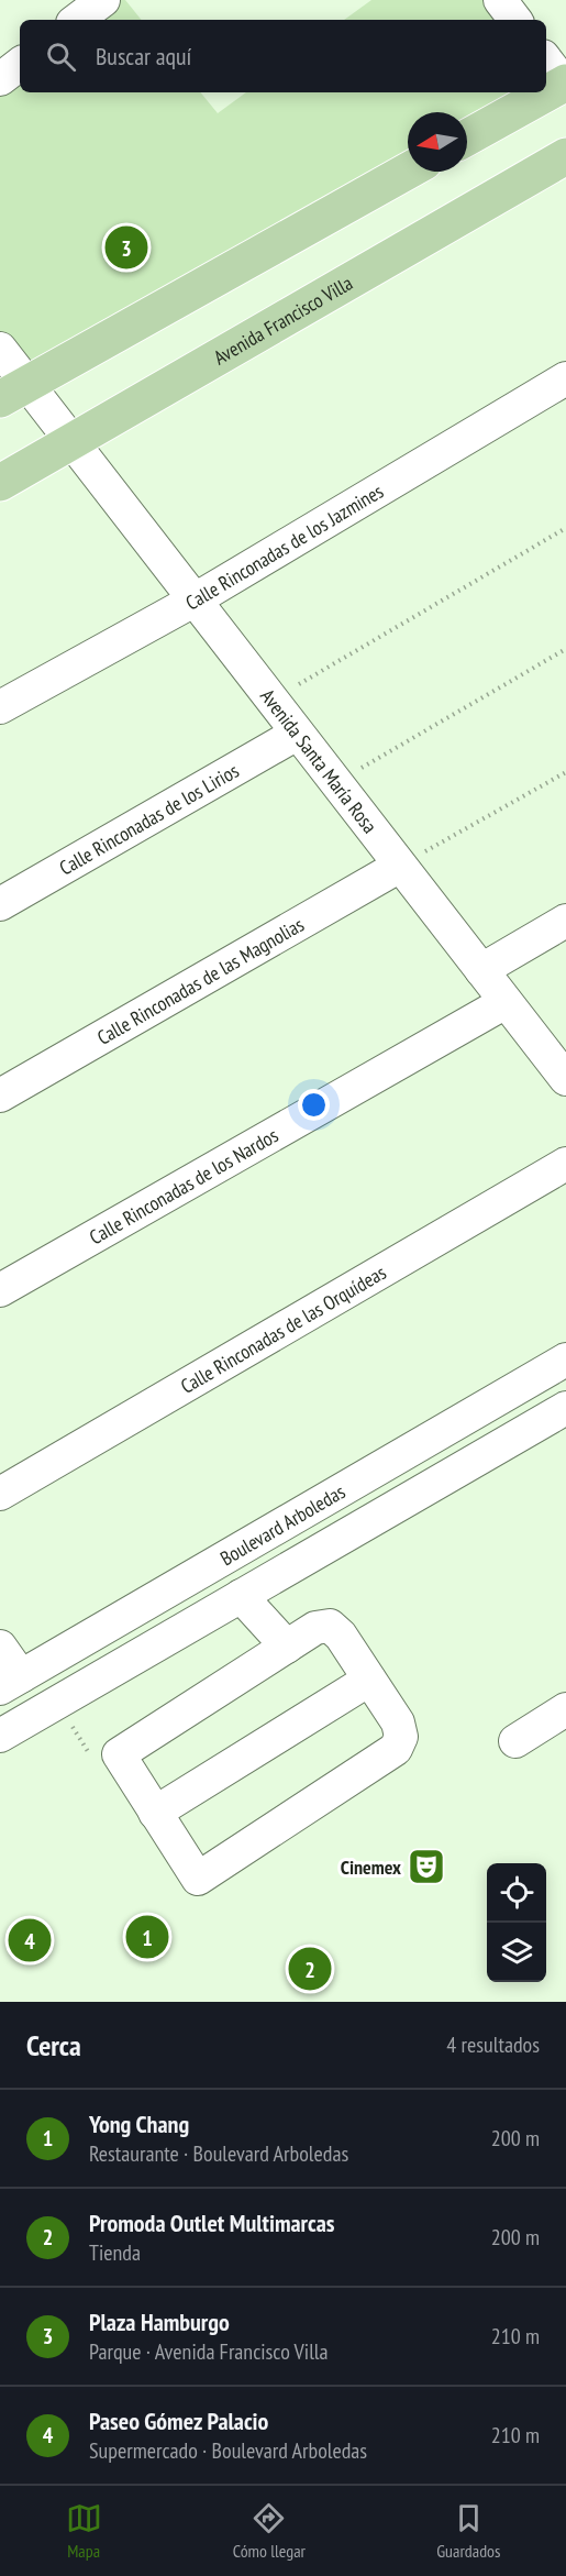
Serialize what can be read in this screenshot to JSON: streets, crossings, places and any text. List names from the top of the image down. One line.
{"streets":{"main road":["Avenida Francisco Villa"],"street":["Calle Rinconadas de los Jazmines","Avenida Santa María Rosa","Calle Rinconadas de los Lirios","Calle Rinconadas de las Magnolias","Calle Rinconadas de los Nardos","Calle Rinconadas de las Orquídeas","Boulevard Arboledas"]},"crossings":[["Avenida Francisco Villa","Avenida Santa María Rosa"],["Calle Rinconadas de los Jazmines","Avenida Santa María Rosa"],["Avenida Santa María Rosa","Calle Rinconadas de los Lirios"],["Avenida Santa María Rosa","Calle Rinconadas de las Magnolias"],["Avenida Santa María Rosa","Calle Rinconadas de los Nardos"]],"places":{"theatre":["Cinemex"]},"north":"left","page":{"search":"Buscar aquí","pins":["3","1","4","2"],"heading":["Cerca","4 resultados"],"list":[{"mark":"1","name":"Yong Chang","note":"Restaurante · Boulevard Arboledas","value":"200 m"},{"mark":"2","name":"Promoda Outlet Multimarcas","note":"Tienda","value":"200 m"},{"mark":"3","name":"Plaza Hamburgo","note":"Parque · Avenida Francisco Villa","value":"210 m"},{"mark":"4","name":"Paseo Gómez Palacio","note":"Supermercado · Boulevard Arboledas","value":"210 m"}],"nav":["Mapa","Cómo llegar","Guardados"]}}
